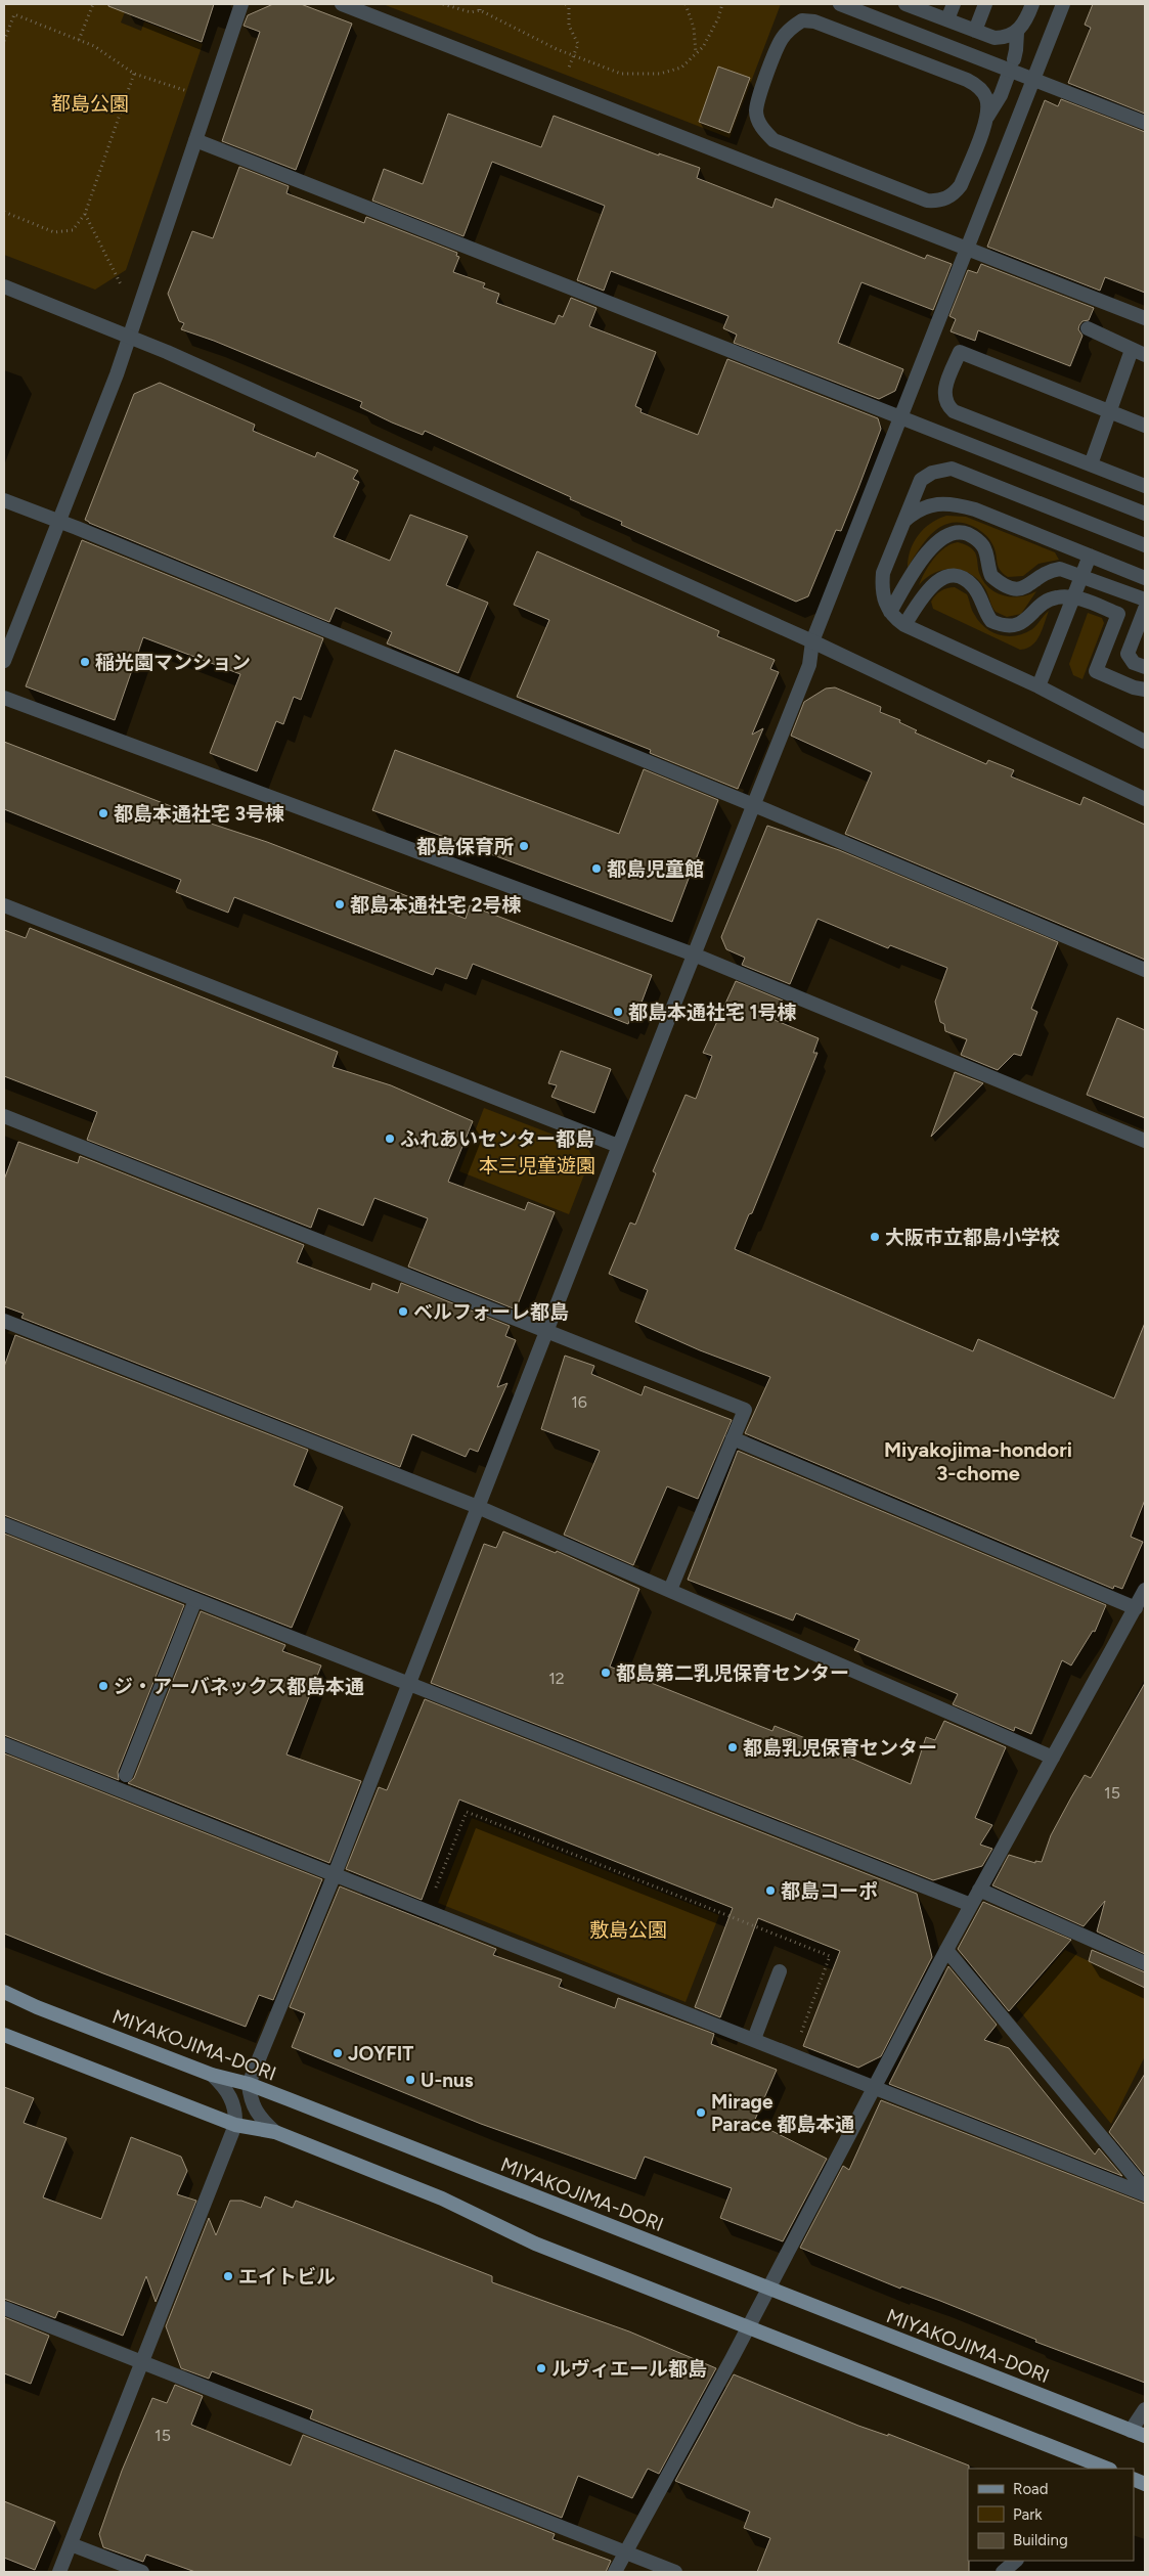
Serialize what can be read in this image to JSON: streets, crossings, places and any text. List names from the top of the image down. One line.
{"streets":{"main road":["MIYAKOJIMA-DORI"]},"districts":["Miyakojima-hondori 3-chome"],"parks":["都島公園","本三児童遊園","敷島公園"],"places":["稲光園マンション","都島本通社宅 3号棟","都島保育所","都島児童館","都島本通社宅 2号棟","都島本通社宅 1号棟","ふれあいセンター都島","大阪市立都島小学校","ベルフォーレ都島","都島第二乳児保育センター","ジ・アーバネックス都島本通","都島乳児保育センター","都島コーポ","JOYFIT","U-nus","Mirage Parace 都島本通","エイトビル","ルヴィエール都島"],"house_numbers":["16","12","15","15"],"legend":["Road","Park","Building"]}
